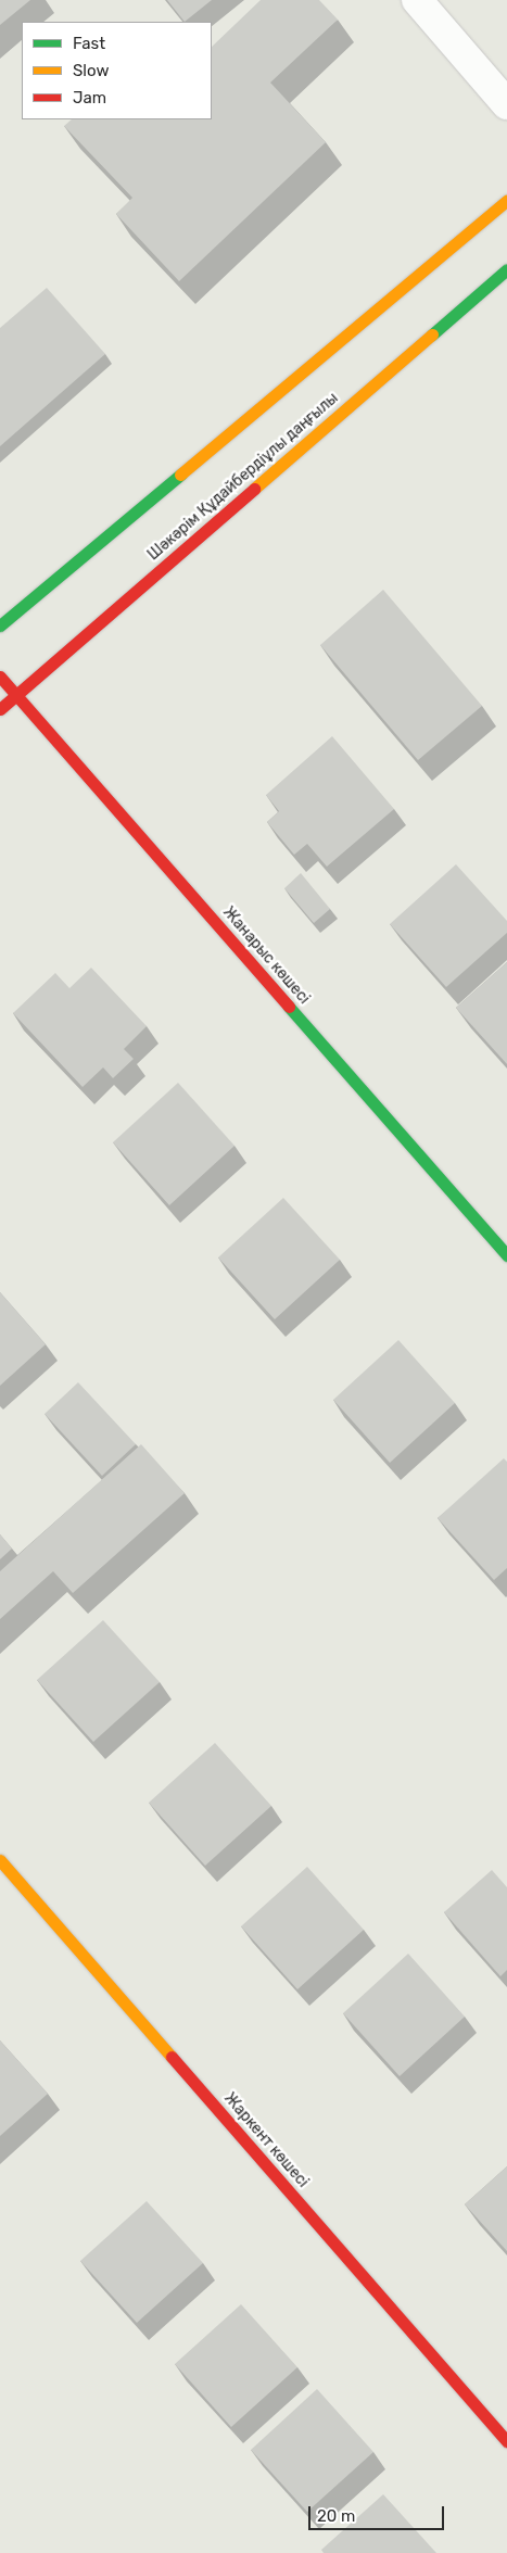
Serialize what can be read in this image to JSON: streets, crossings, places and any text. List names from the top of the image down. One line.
{"streets":{"street":["Шәкәрім Құдайбердіұлы даңғылы","Жанарыс көшесі","Жаркент көшесі"]},"crossings":[["Шәкәрім Құдайбердіұлы даңғылы","Жанарыс көшесі"]],"legend":["Fast","Slow","Jam"],"scale_bar":"20 m"}
